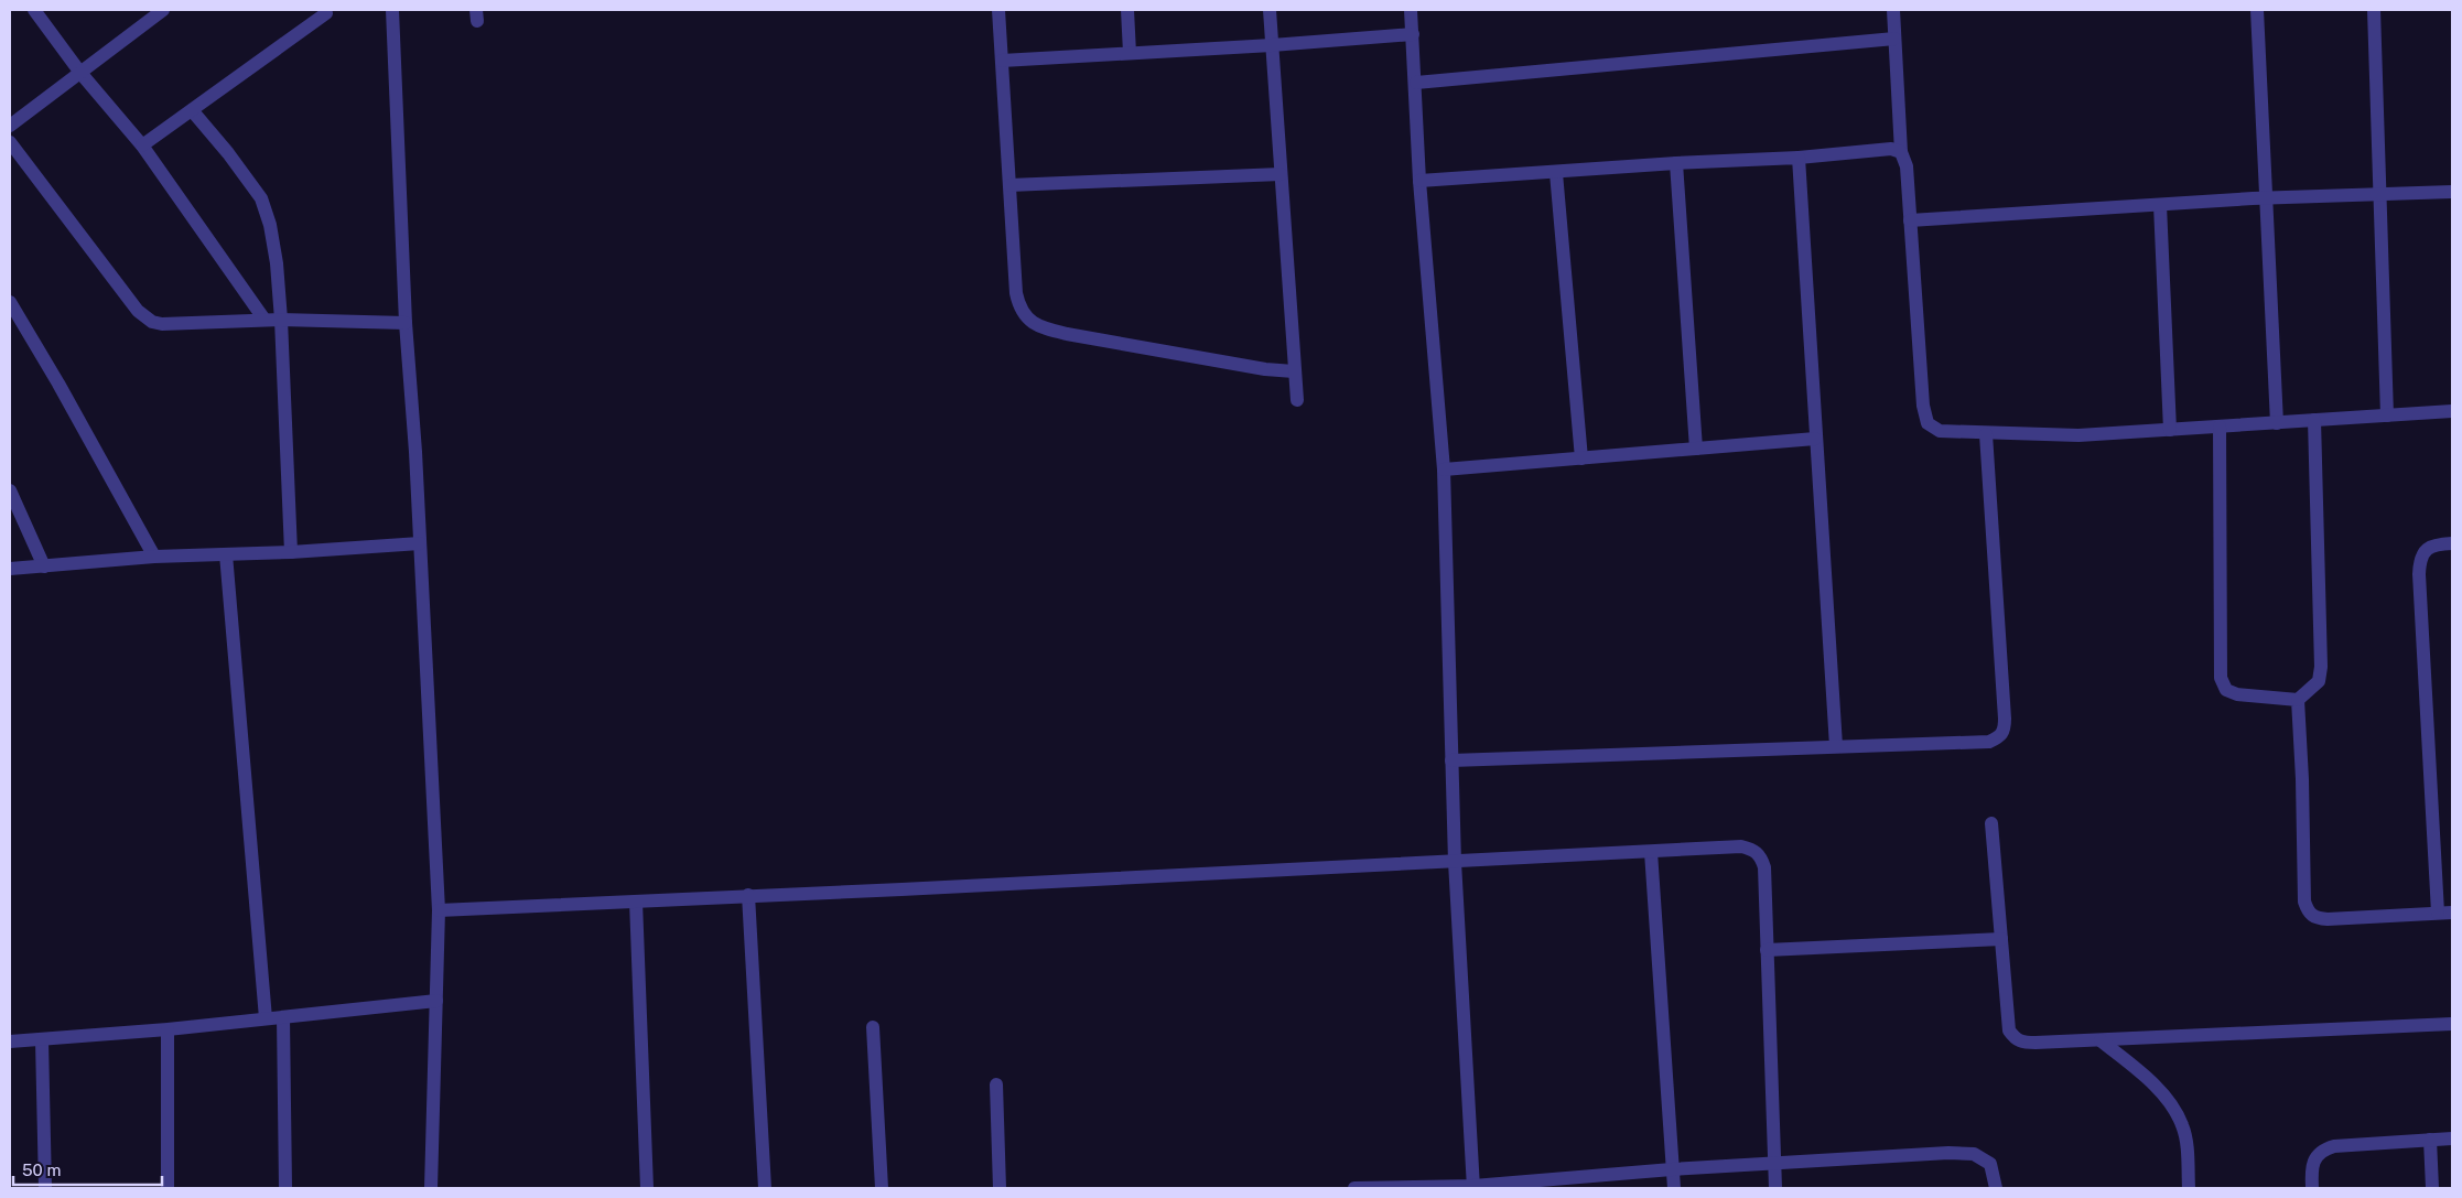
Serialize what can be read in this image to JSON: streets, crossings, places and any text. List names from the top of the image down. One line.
{"scale_bar":"50 m"}
